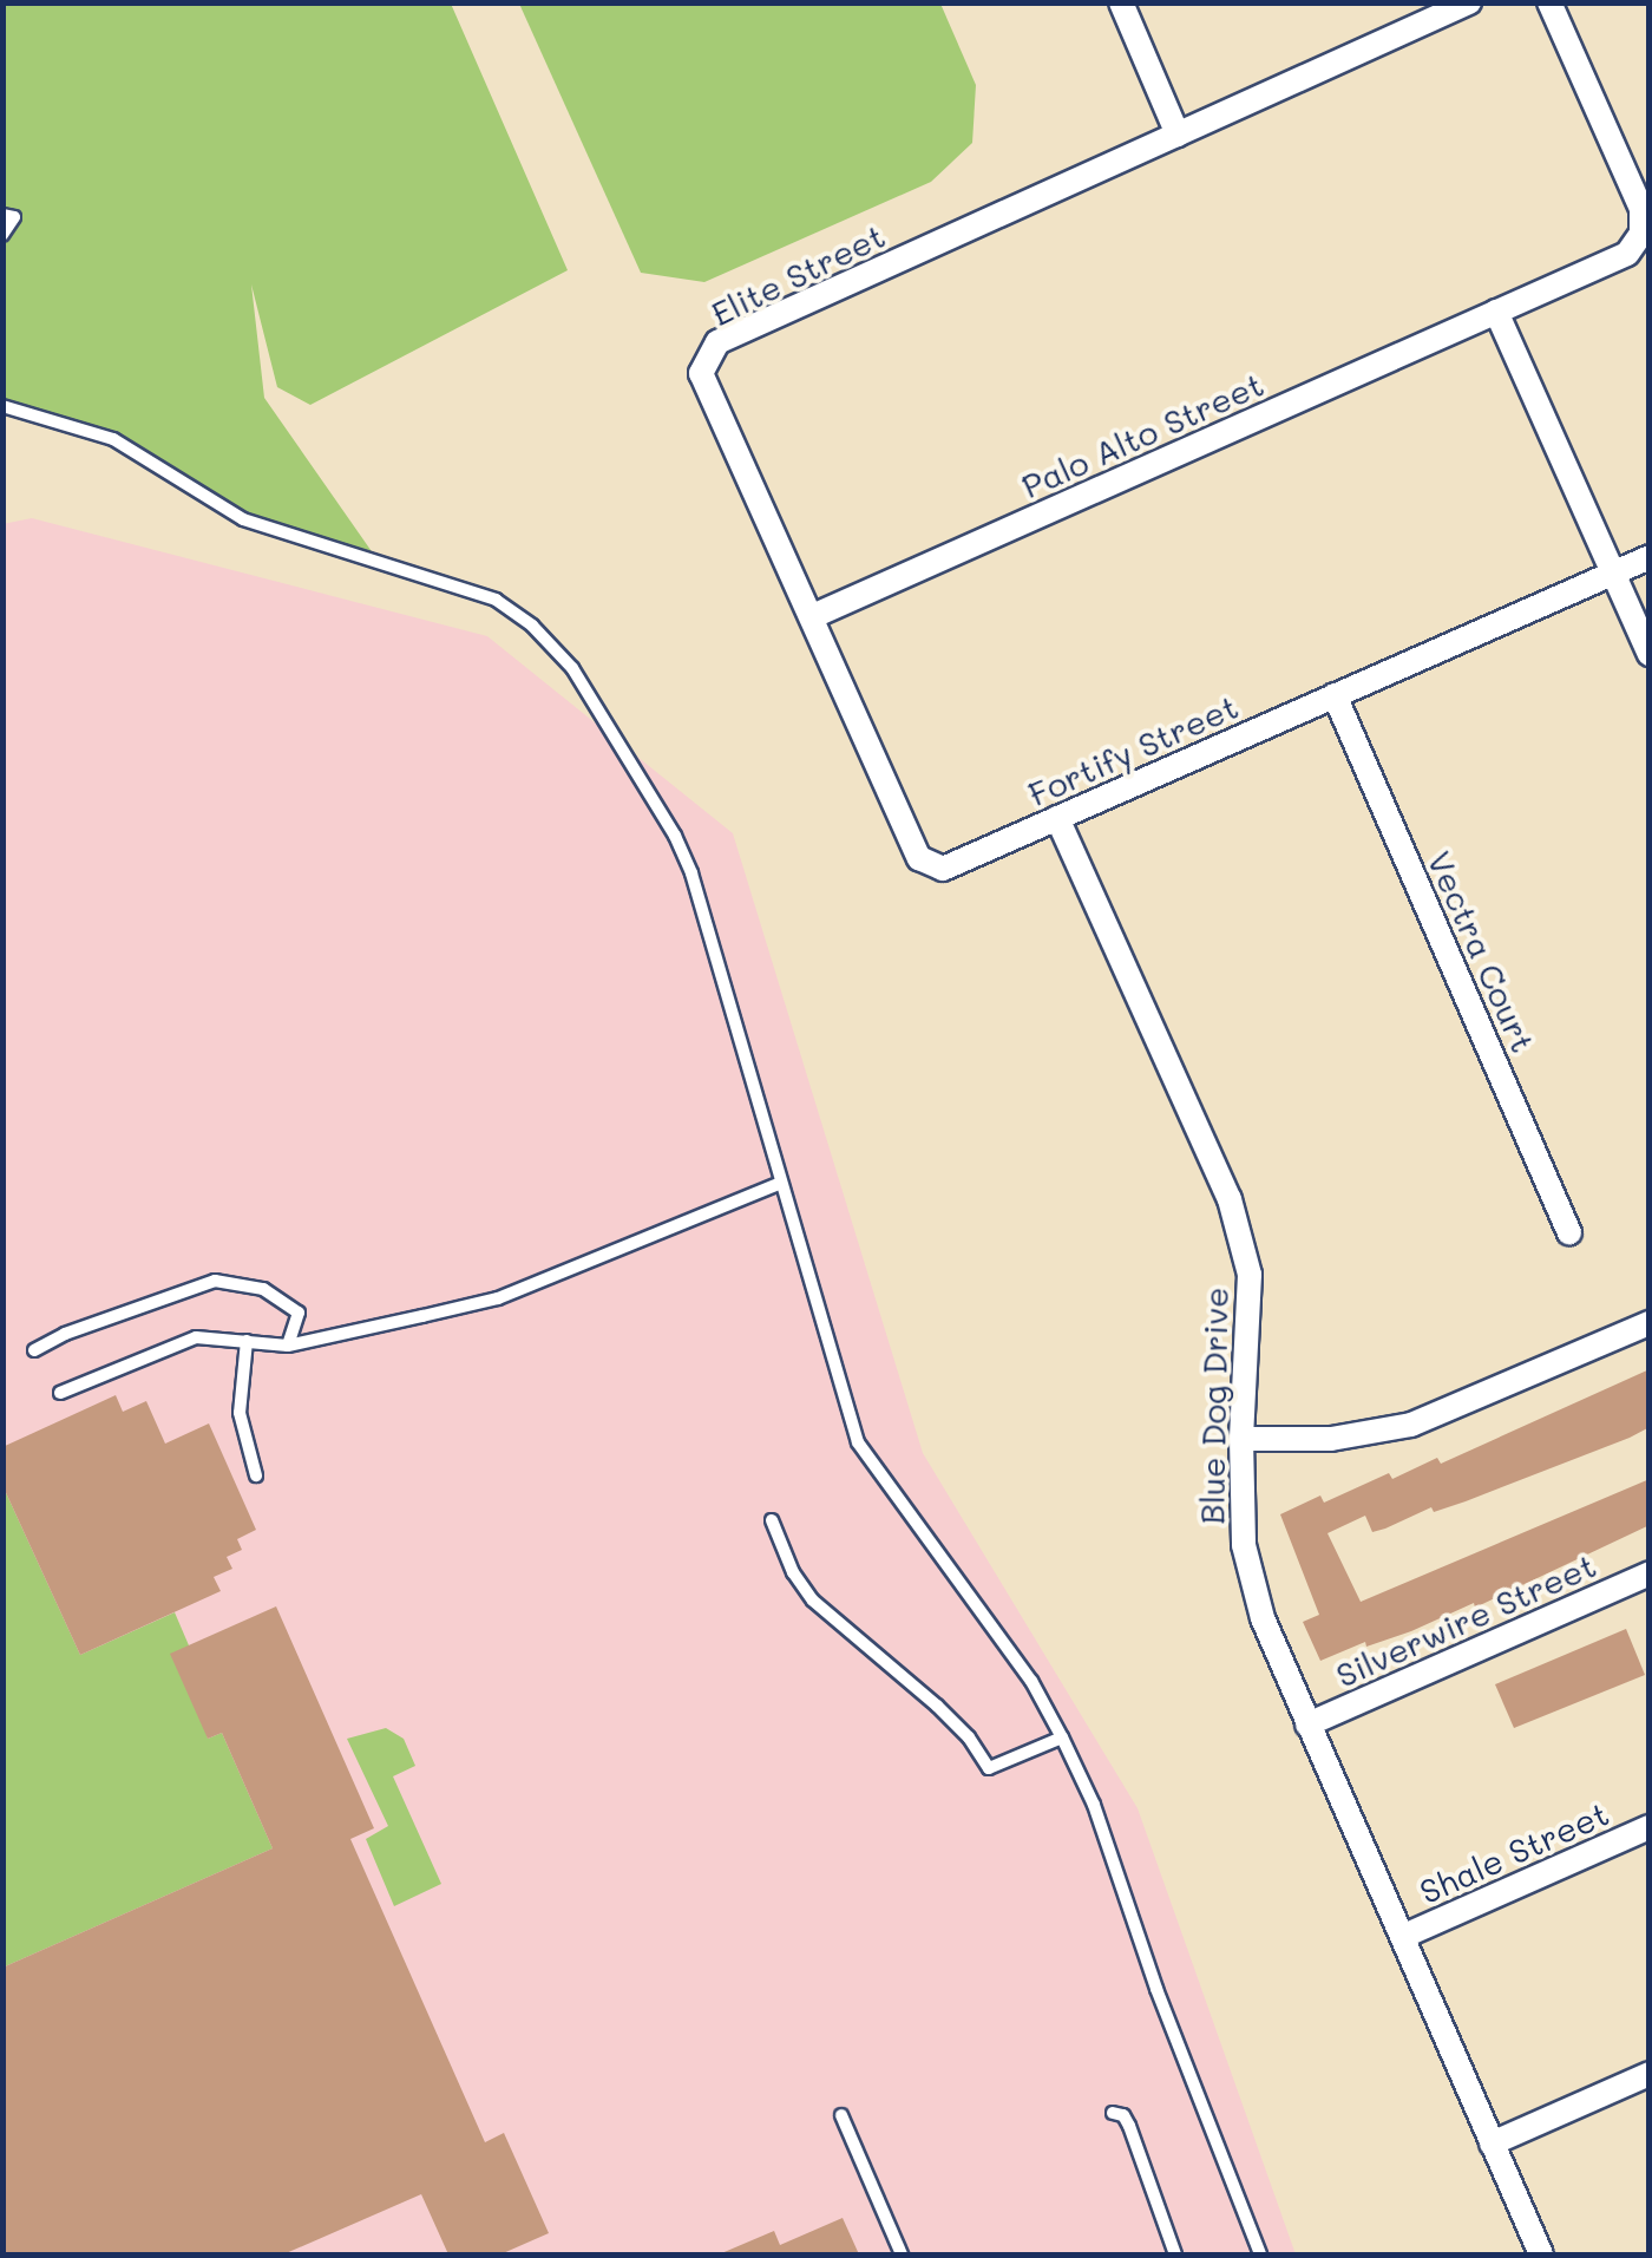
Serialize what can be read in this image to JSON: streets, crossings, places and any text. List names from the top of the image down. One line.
{"streets":{"street":["Elite Street","Palo Alto Street","Fortify Street","Vectra Court","Blue Dog Drive","Silverwire Street","Shale Street"]},"crossings":[["Elite Street","Palo Alto Street"],["Elite Street","Fortify Street"],["Palo Alto Street","Fortify Street"],["Fortify Street","Vectra Court"],["Fortify Street","Blue Dog Drive"],["Blue Dog Drive","Silverwire Street"],["Blue Dog Drive","Shale Street"]]}
